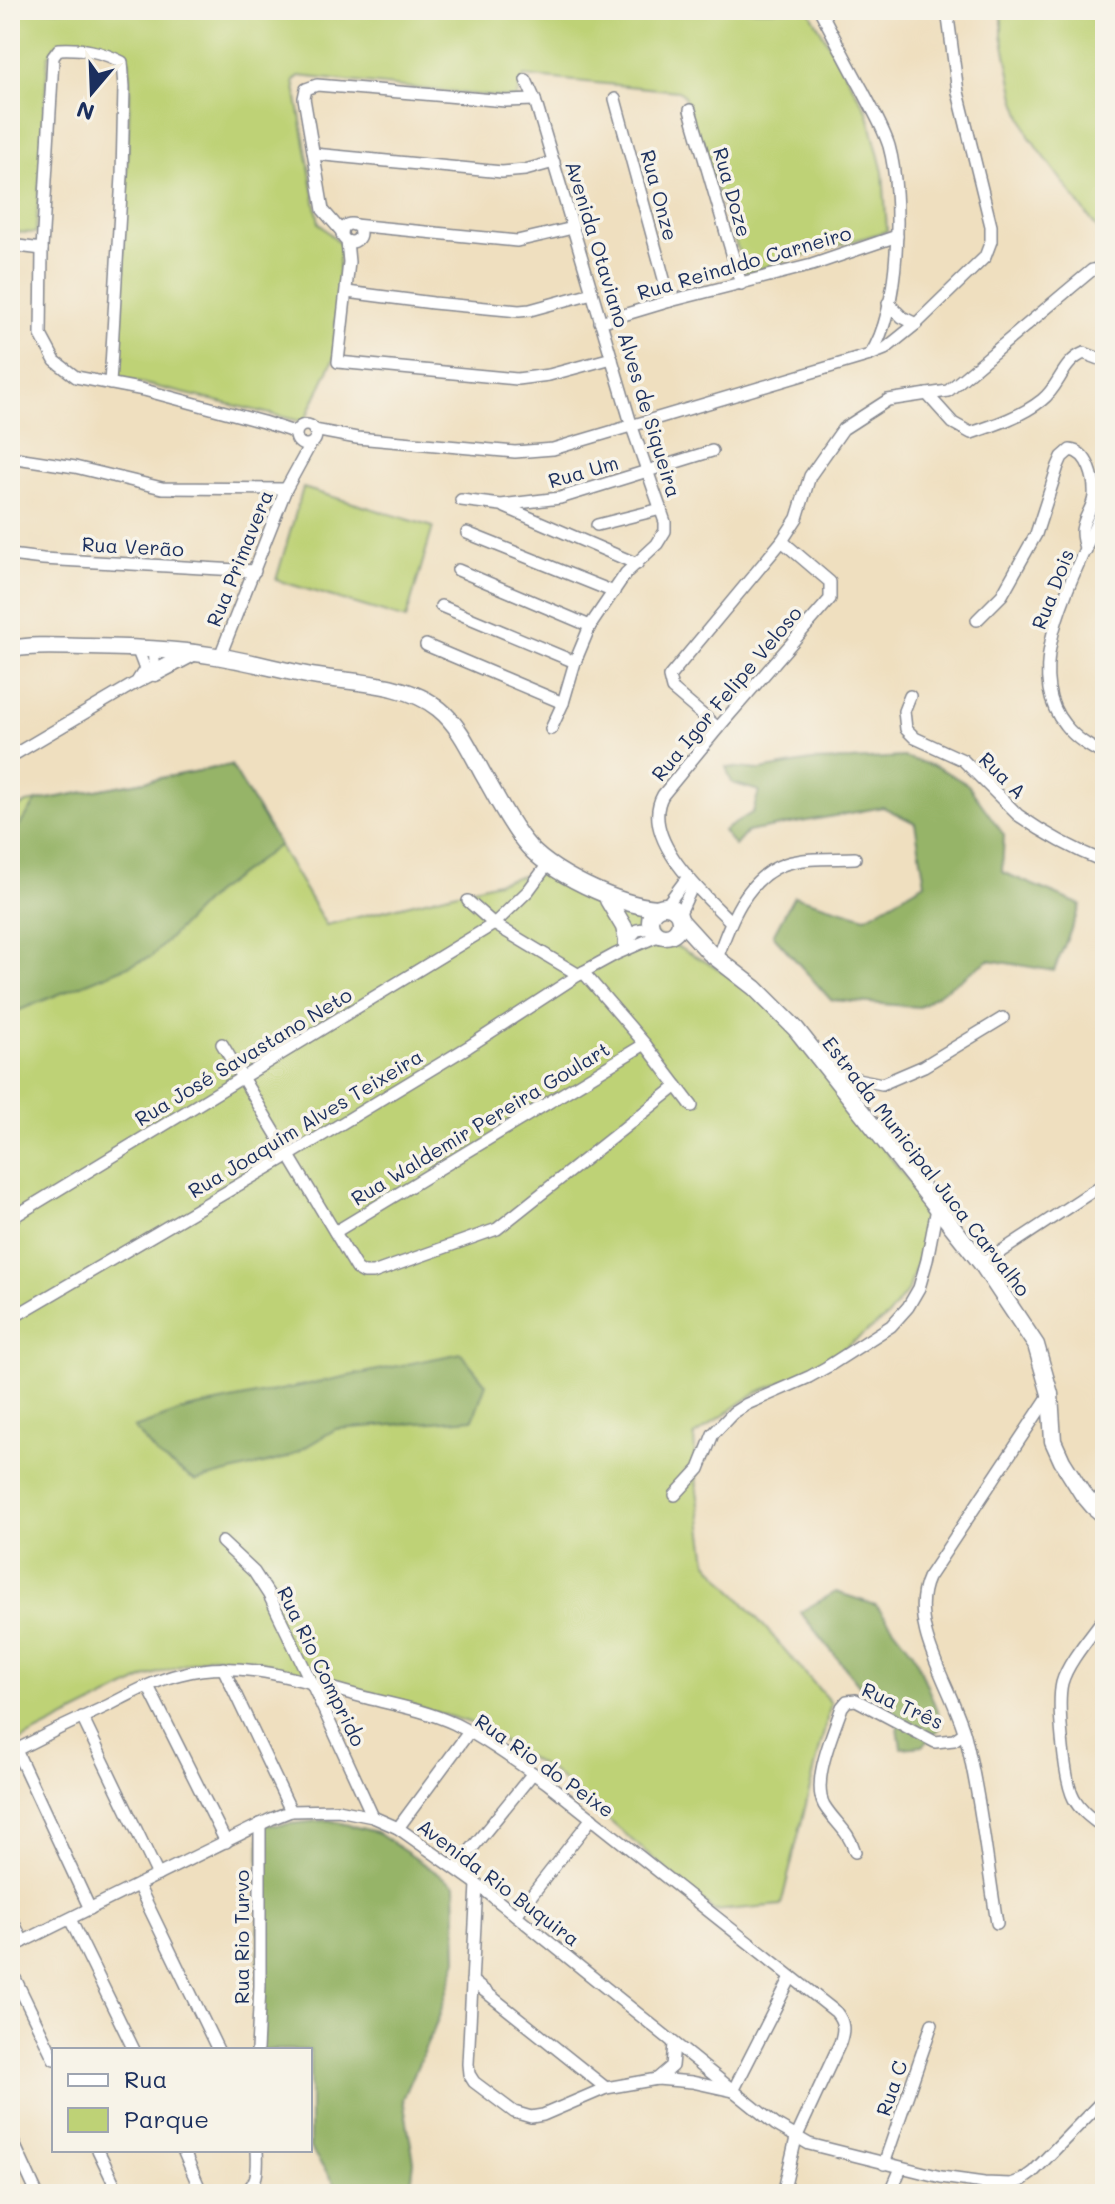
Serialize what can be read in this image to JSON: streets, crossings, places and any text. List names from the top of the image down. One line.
{"streets":{"street":["Rua Doze","Rua Onze","Rua Reinaldo Carneiro","Avenida Otaviano Alves de Siqueira","Rua Um","Rua Verão","Rua Primavera","Rua Dois","Rua Igor Felipe Veloso","Rua A","Rua José Savastano Neto","Rua Joaquim Alves Teixeira","Rua Waldemir Pereira Goulart","Estrada Municipal Juca Carvalho","Rua Rio Comprido","Rua Três","Rua Rio do Peixe","Avenida Rio Buquira","Rua Rio Turvo","Rua C"]},"crossings":[["Rua Doze","Rua Reinaldo Carneiro"],["Rua Onze","Rua Reinaldo Carneiro"],["Rua Reinaldo Carneiro","Avenida Otaviano Alves de Siqueira"],["Avenida Otaviano Alves de Siqueira","Rua Um"],["Rua Verão","Rua Primavera"],["Rua Rio Comprido","Rua Rio do Peixe"],["Rua Rio Comprido","Avenida Rio Buquira"],["Rua Rio do Peixe","Avenida Rio Buquira"],["Avenida Rio Buquira","Rua Rio Turvo"],["Avenida Rio Buquira","Rua C"]],"legend":["Rua","Parque"],"north":"bottom"}
